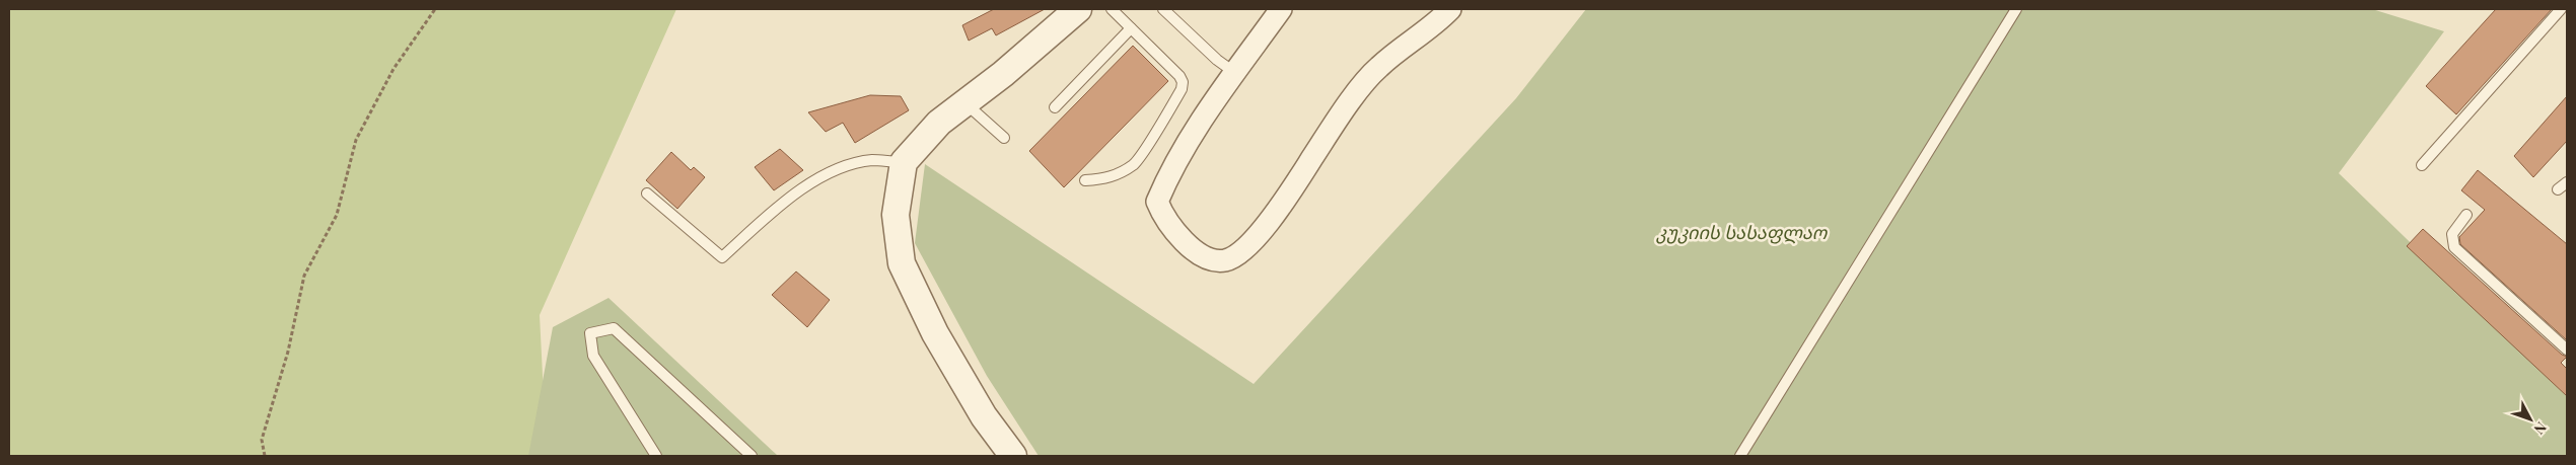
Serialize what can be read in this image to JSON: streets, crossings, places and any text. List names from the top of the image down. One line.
{"parks":["კუკიის სასაფლაო"],"north":"bottom right"}
